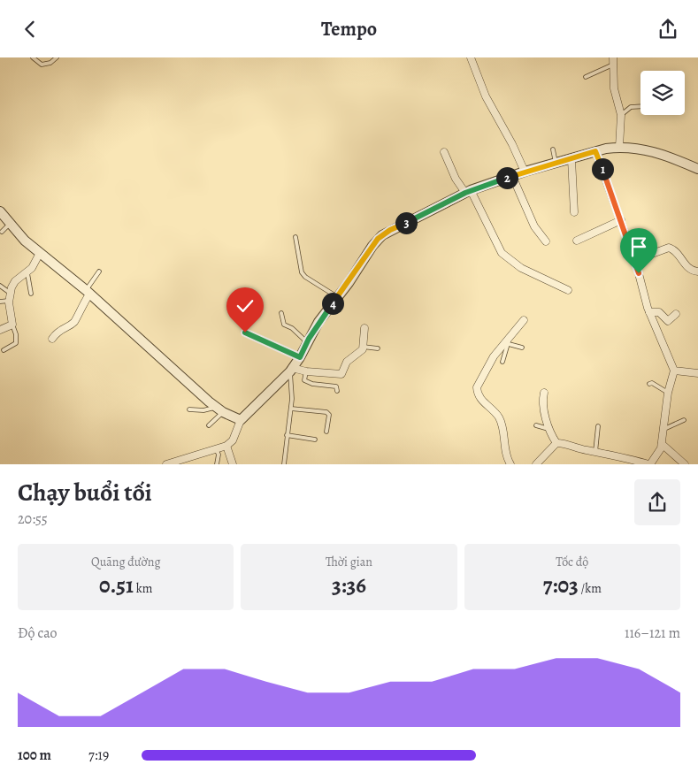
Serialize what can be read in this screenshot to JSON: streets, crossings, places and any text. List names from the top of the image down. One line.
{"page":{"header":"Tempo","pins":["1","2","3","4"],"heading":["Chạy buổi tối","20:55"],"stats":[["Quãng đường","0.51 km"],["Thời gian","3:36"],["Tốc độ","7:03 /km"]],"chart":["Độ cao","116–121 m"],"list":[{"name":"100 m","note":"7:19"}]}}
